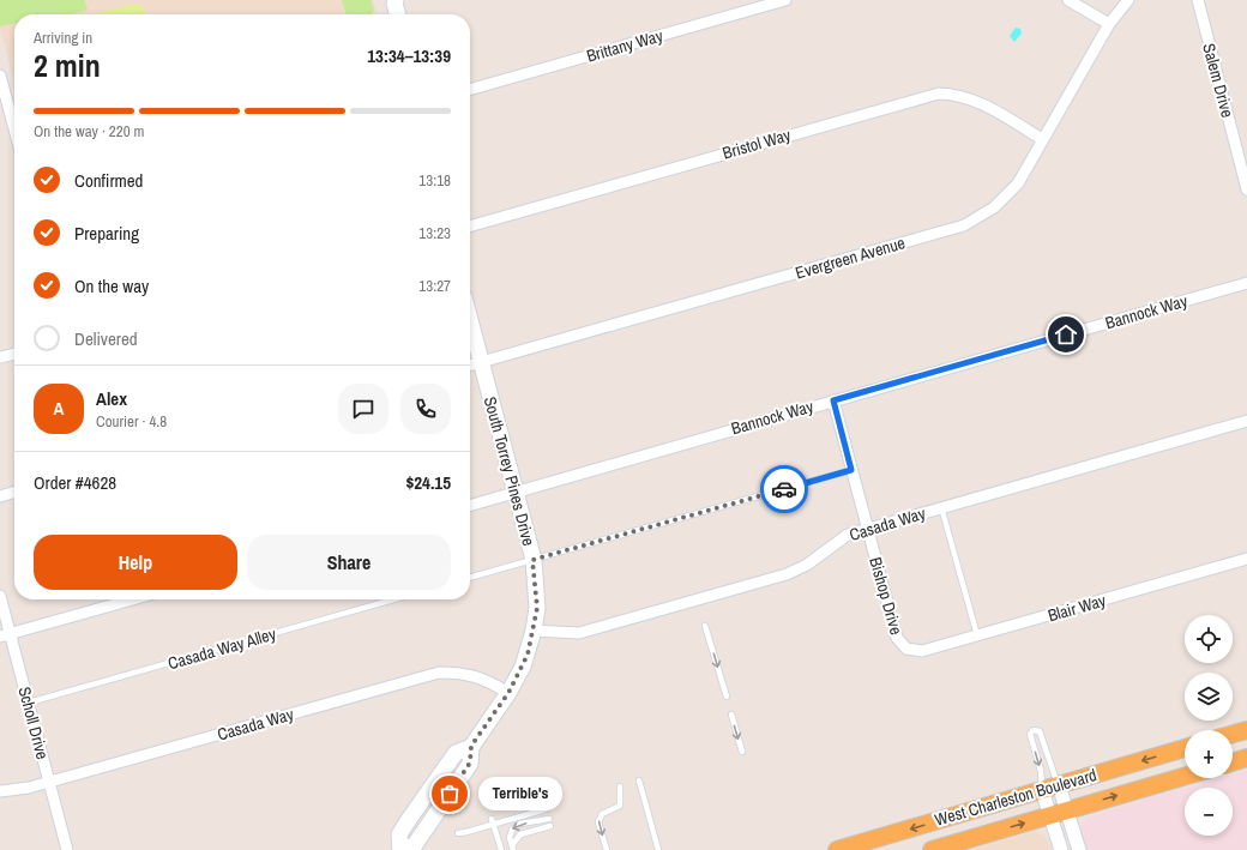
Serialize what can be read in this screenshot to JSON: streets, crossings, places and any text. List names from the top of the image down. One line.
{"streets":{"main road":["South Torrey Pines Drive","West Charleston Boulevard"],"street":["Brittany Way","Salem Drive","Bristol Way","Evergreen Avenue","Bannock Way","Casada Way","Bishop Drive","Blair Way","Scholl Drive"],"lane":["Casada Way Alley"]},"crossings":[["Bristol Way","Evergreen Avenue"],["Evergreen Avenue","South Torrey Pines Drive"],["Bannock Way","South Torrey Pines Drive"],["Bannock Way","Bishop Drive"],["South Torrey Pines Drive","Casada Way"],["Casada Way","Bishop Drive"],["Casada Way","Scholl Drive"],["Bishop Drive","Blair Way"],["Casada Way Alley","Scholl Drive"]],"places":["Terrible's"],"page":{"heading":["2 min","Arriving in","13:34–13:39"],"panel":["Alex","Courier · 4.8","Order #4628","$24.15"],"bar":"On the way · 220 m","list":[["Confirmed","13:18"],["Preparing","13:23"],["On the way","13:27"],"Delivered"],"round":"A","buttons":["Help","Share"],"map_buttons":["+","−"],"bubble":"Terrible's"}}
